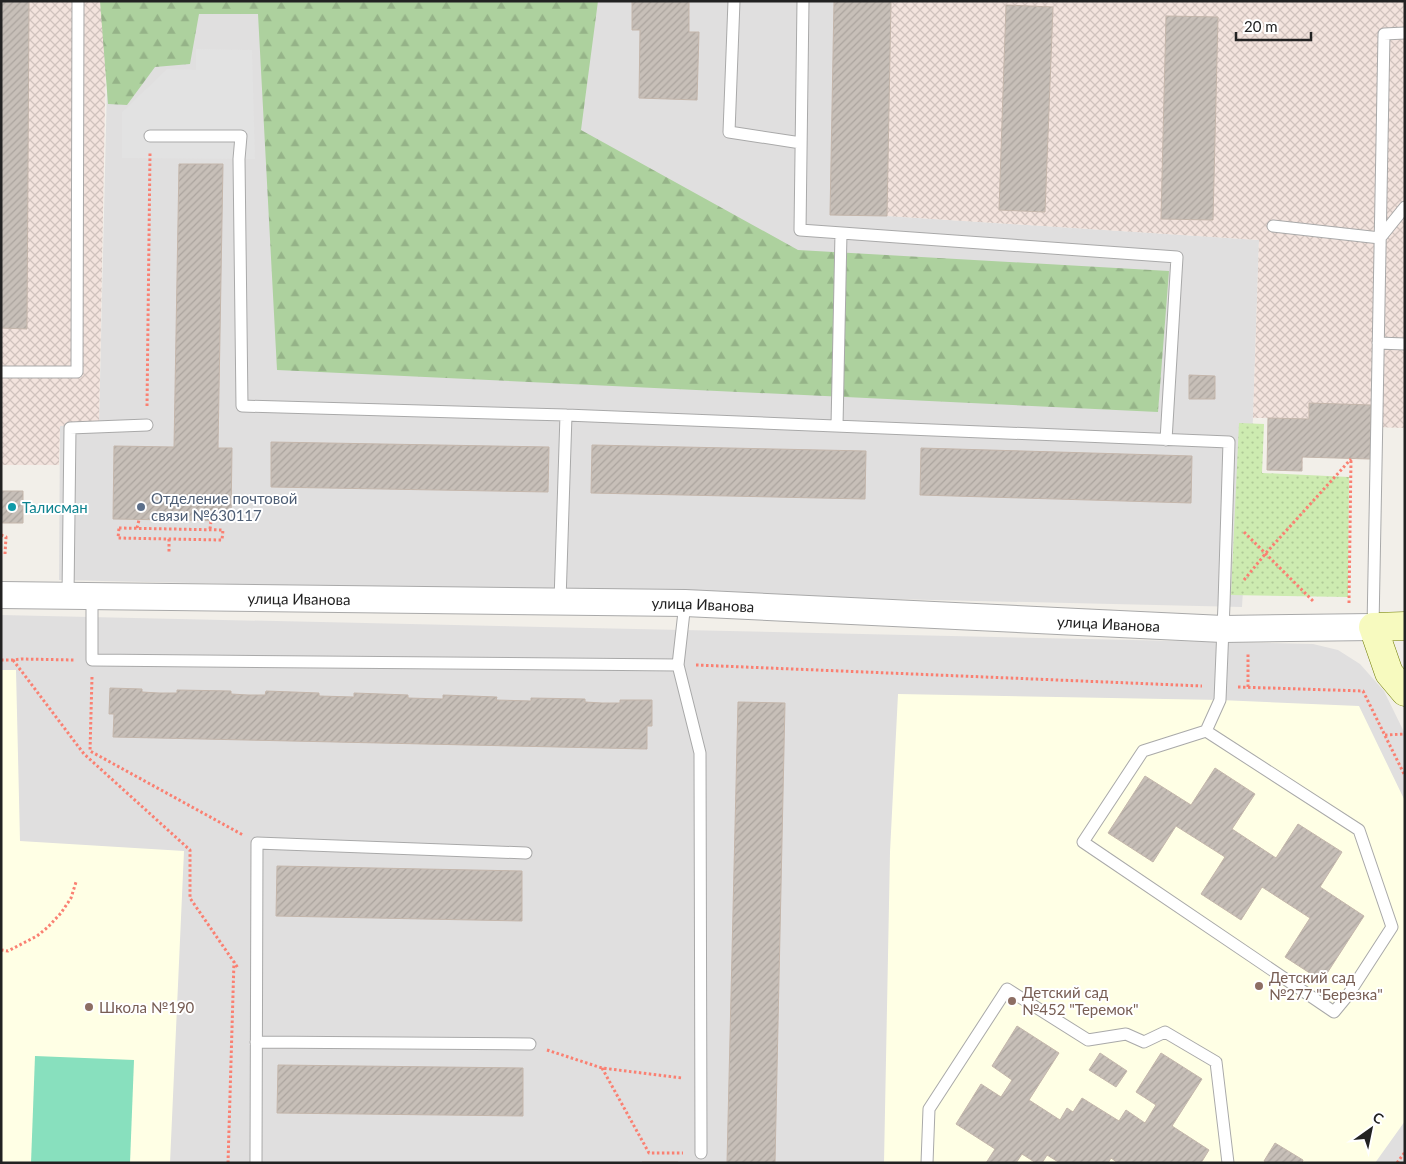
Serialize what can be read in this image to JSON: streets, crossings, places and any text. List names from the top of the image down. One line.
{"streets":{"main road":["улица Иванова"]},"places":["Талисман","Отделение почтовой связи №630117","Детский сад №277 \"Березка\"","Детский сад №452 \"Теремок\"","Школа №190"],"scale_bar":"20 m","north":"top right"}
